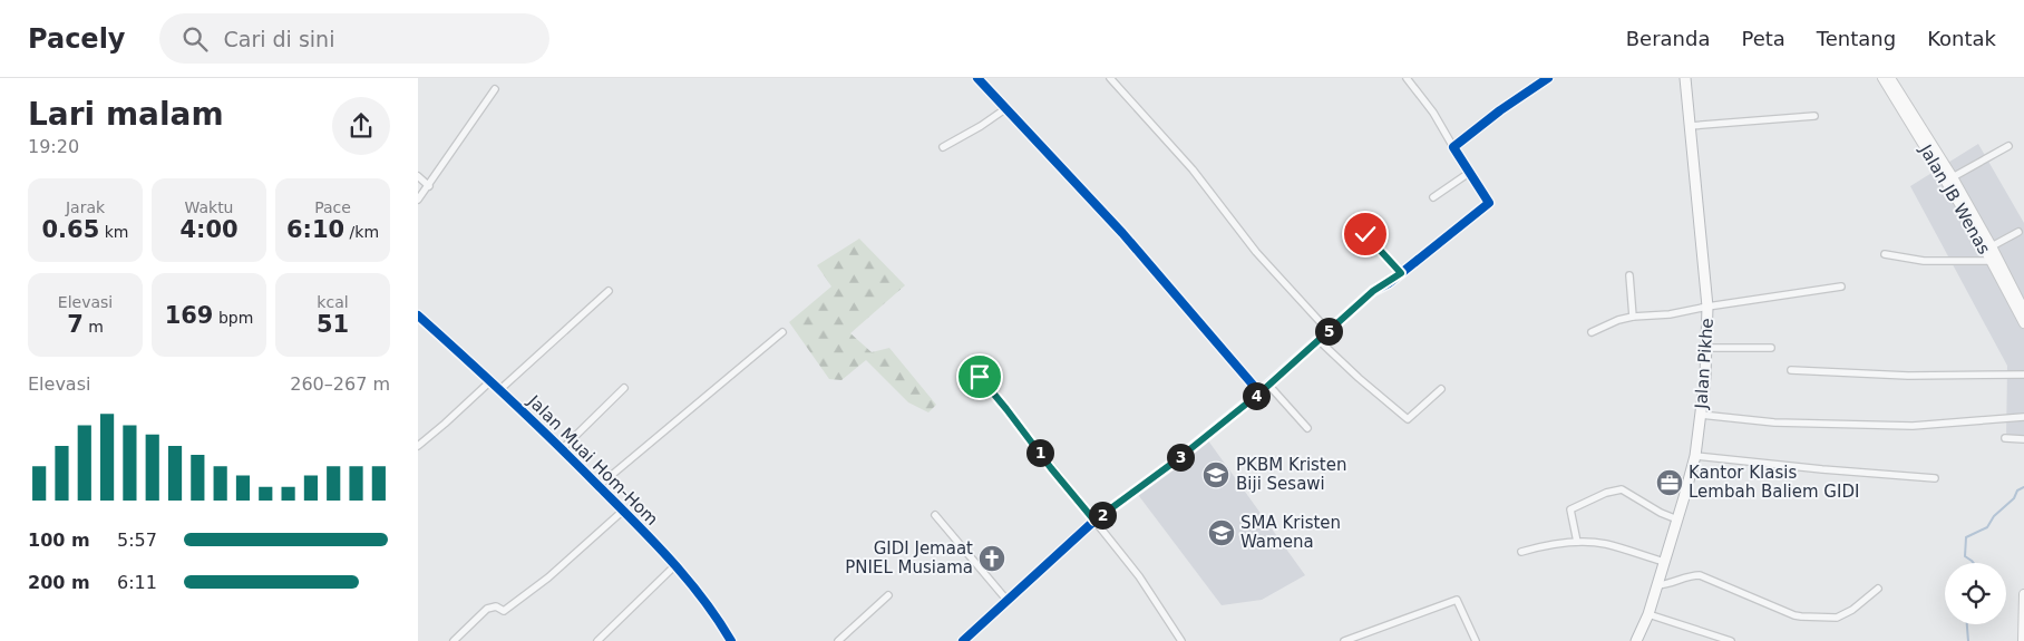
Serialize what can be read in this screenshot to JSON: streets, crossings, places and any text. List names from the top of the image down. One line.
{"streets":{"highway":["Jalan Pikhe"],"main road":["Jalan JB Wenas"],"street":["Jalan Muai Hom-Hom"]},"places":{"school or university":["PKBM Kristen Biji Sesawi","SMA Kristen Wamena"],"office":["Kantor Klasis Lembah Baliem GIDI"],"church":["GIDI Jemaat PNIEL Musiama"]},"page":{"header":"Pacely","search":"Cari di sini","nav":["Beranda","Peta","Tentang","Kontak"],"heading":["Lari malam","19:20"],"stats":[["Jarak","0.65 km"],["Waktu","4:00"],["Pace","6:10 /km"],["Elevasi","7 m"],["169 bpm"],["kcal","51"]],"pins":["5","4","1","3","2"],"chart":["Elevasi","260–267 m"],"list":[{"name":"100 m","note":"5:57"},{"name":"200 m","note":"6:11"}]}}
